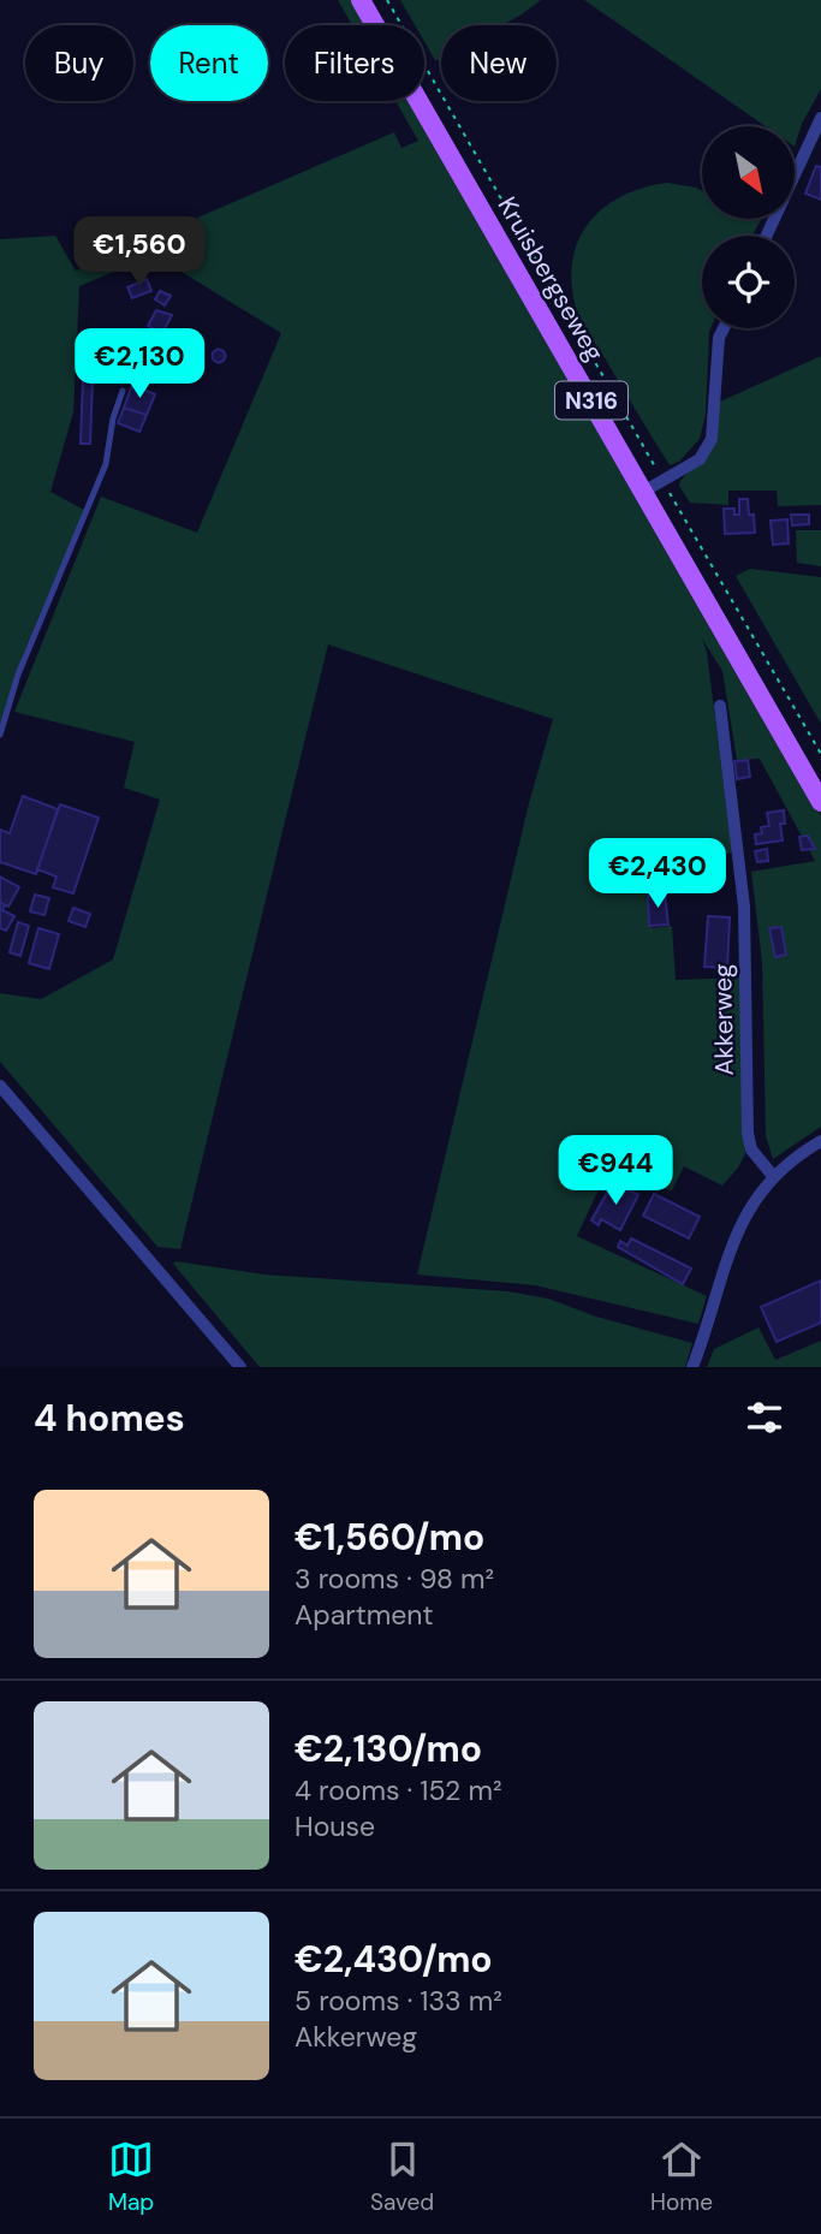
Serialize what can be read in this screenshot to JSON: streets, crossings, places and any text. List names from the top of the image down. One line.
{"streets":{"main road":["Kruisbergseweg","N316"],"street":["Akkerweg"]},"north":"bottom right","page":{"chip":["Buy","Rent","Filters","New"],"price":["€1,560","€2,130","€2,430","€944"],"heading":"4 homes","list":[{"name":"€1,560/mo","note":"3 rooms · 98 m² · Apartment"},{"name":"€2,130/mo","note":"4 rooms · 152 m² · House"},{"name":"€2,430/mo","note":"5 rooms · 133 m² · Akkerweg"}],"tabs":["Map","Saved","Home"]}}
